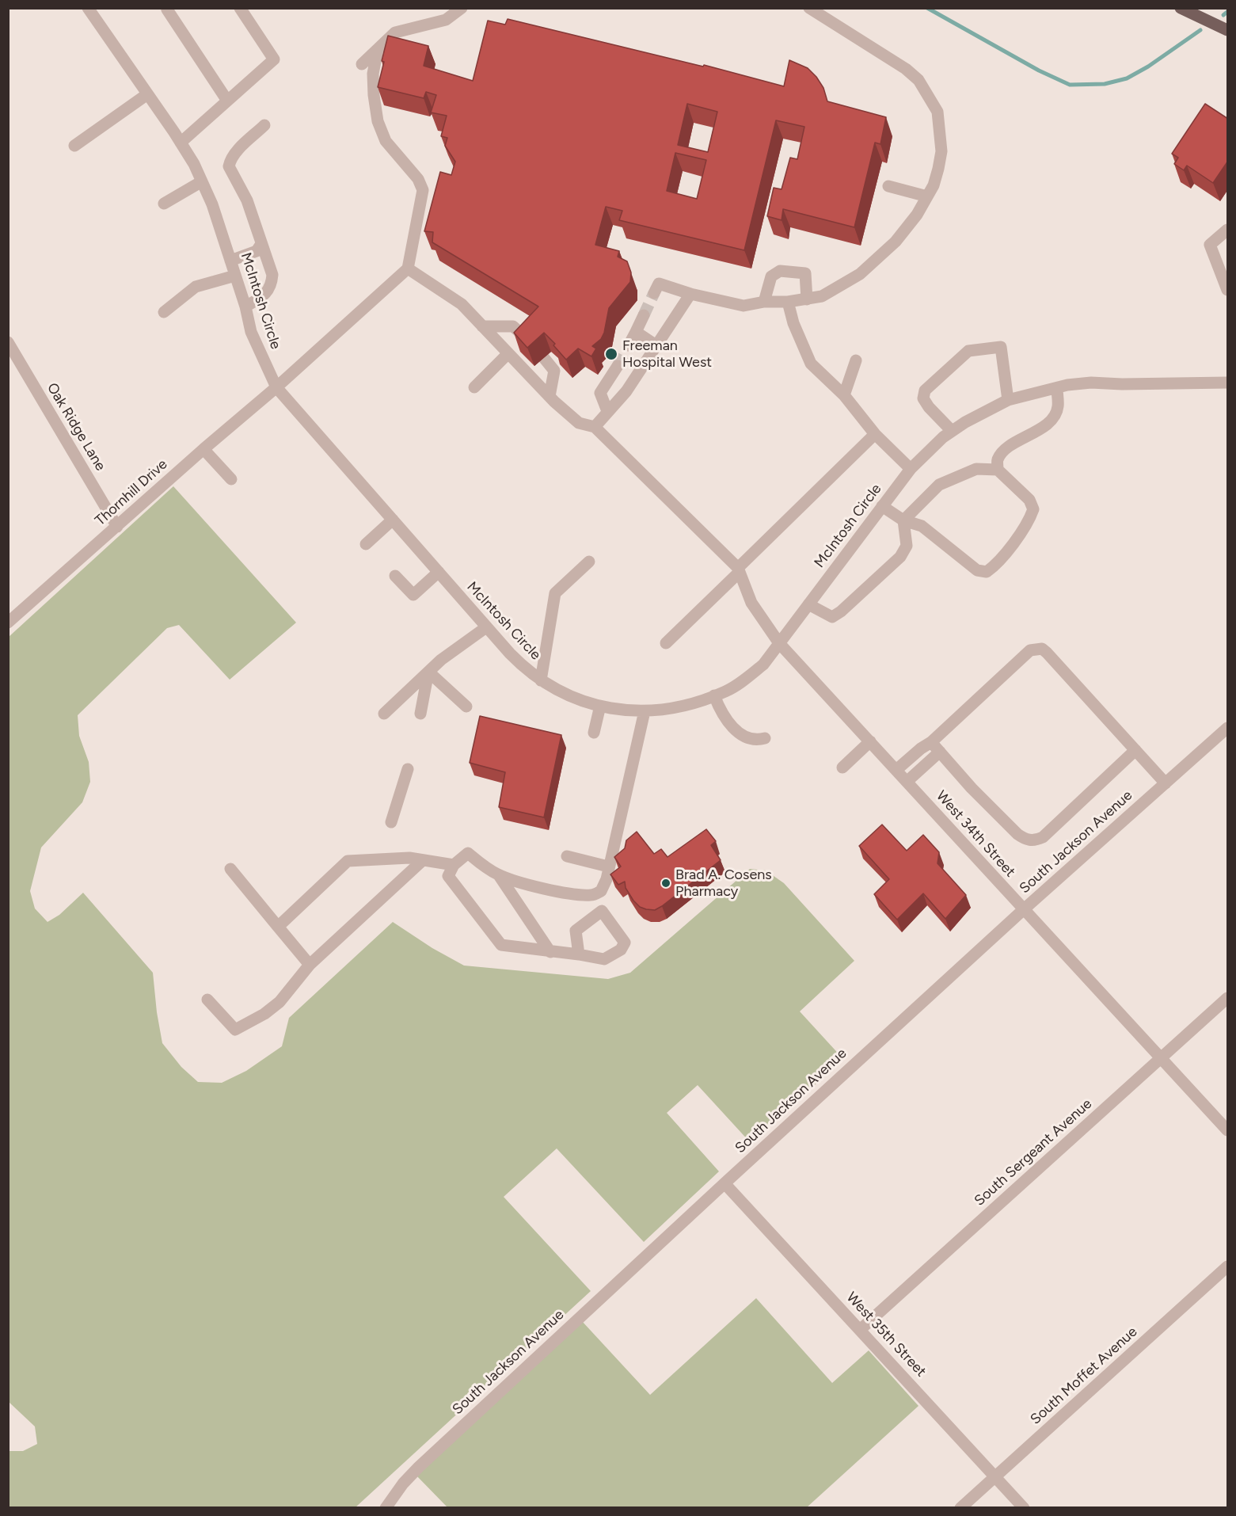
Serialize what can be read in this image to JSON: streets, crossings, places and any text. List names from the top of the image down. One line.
{"streets":{"street":["McIntosh Circle","Oak Ridge Lane","Thornhill Drive","West 34th Street","South Jackson Avenue","South Sergeant Avenue","West 35th Street","South Moffet Avenue"]},"crossings":[["McIntosh Circle","Thornhill Drive"],["McIntosh Circle","West 34th Street"],["Oak Ridge Lane","Thornhill Drive"],["West 34th Street","South Jackson Avenue"],["West 34th Street","South Sergeant Avenue"],["South Jackson Avenue","West 35th Street"],["South Sergeant Avenue","West 35th Street"],["West 35th Street","South Moffet Avenue"]],"places":["Freeman Hospital West","Brad A. Cosens Pharmacy"]}
